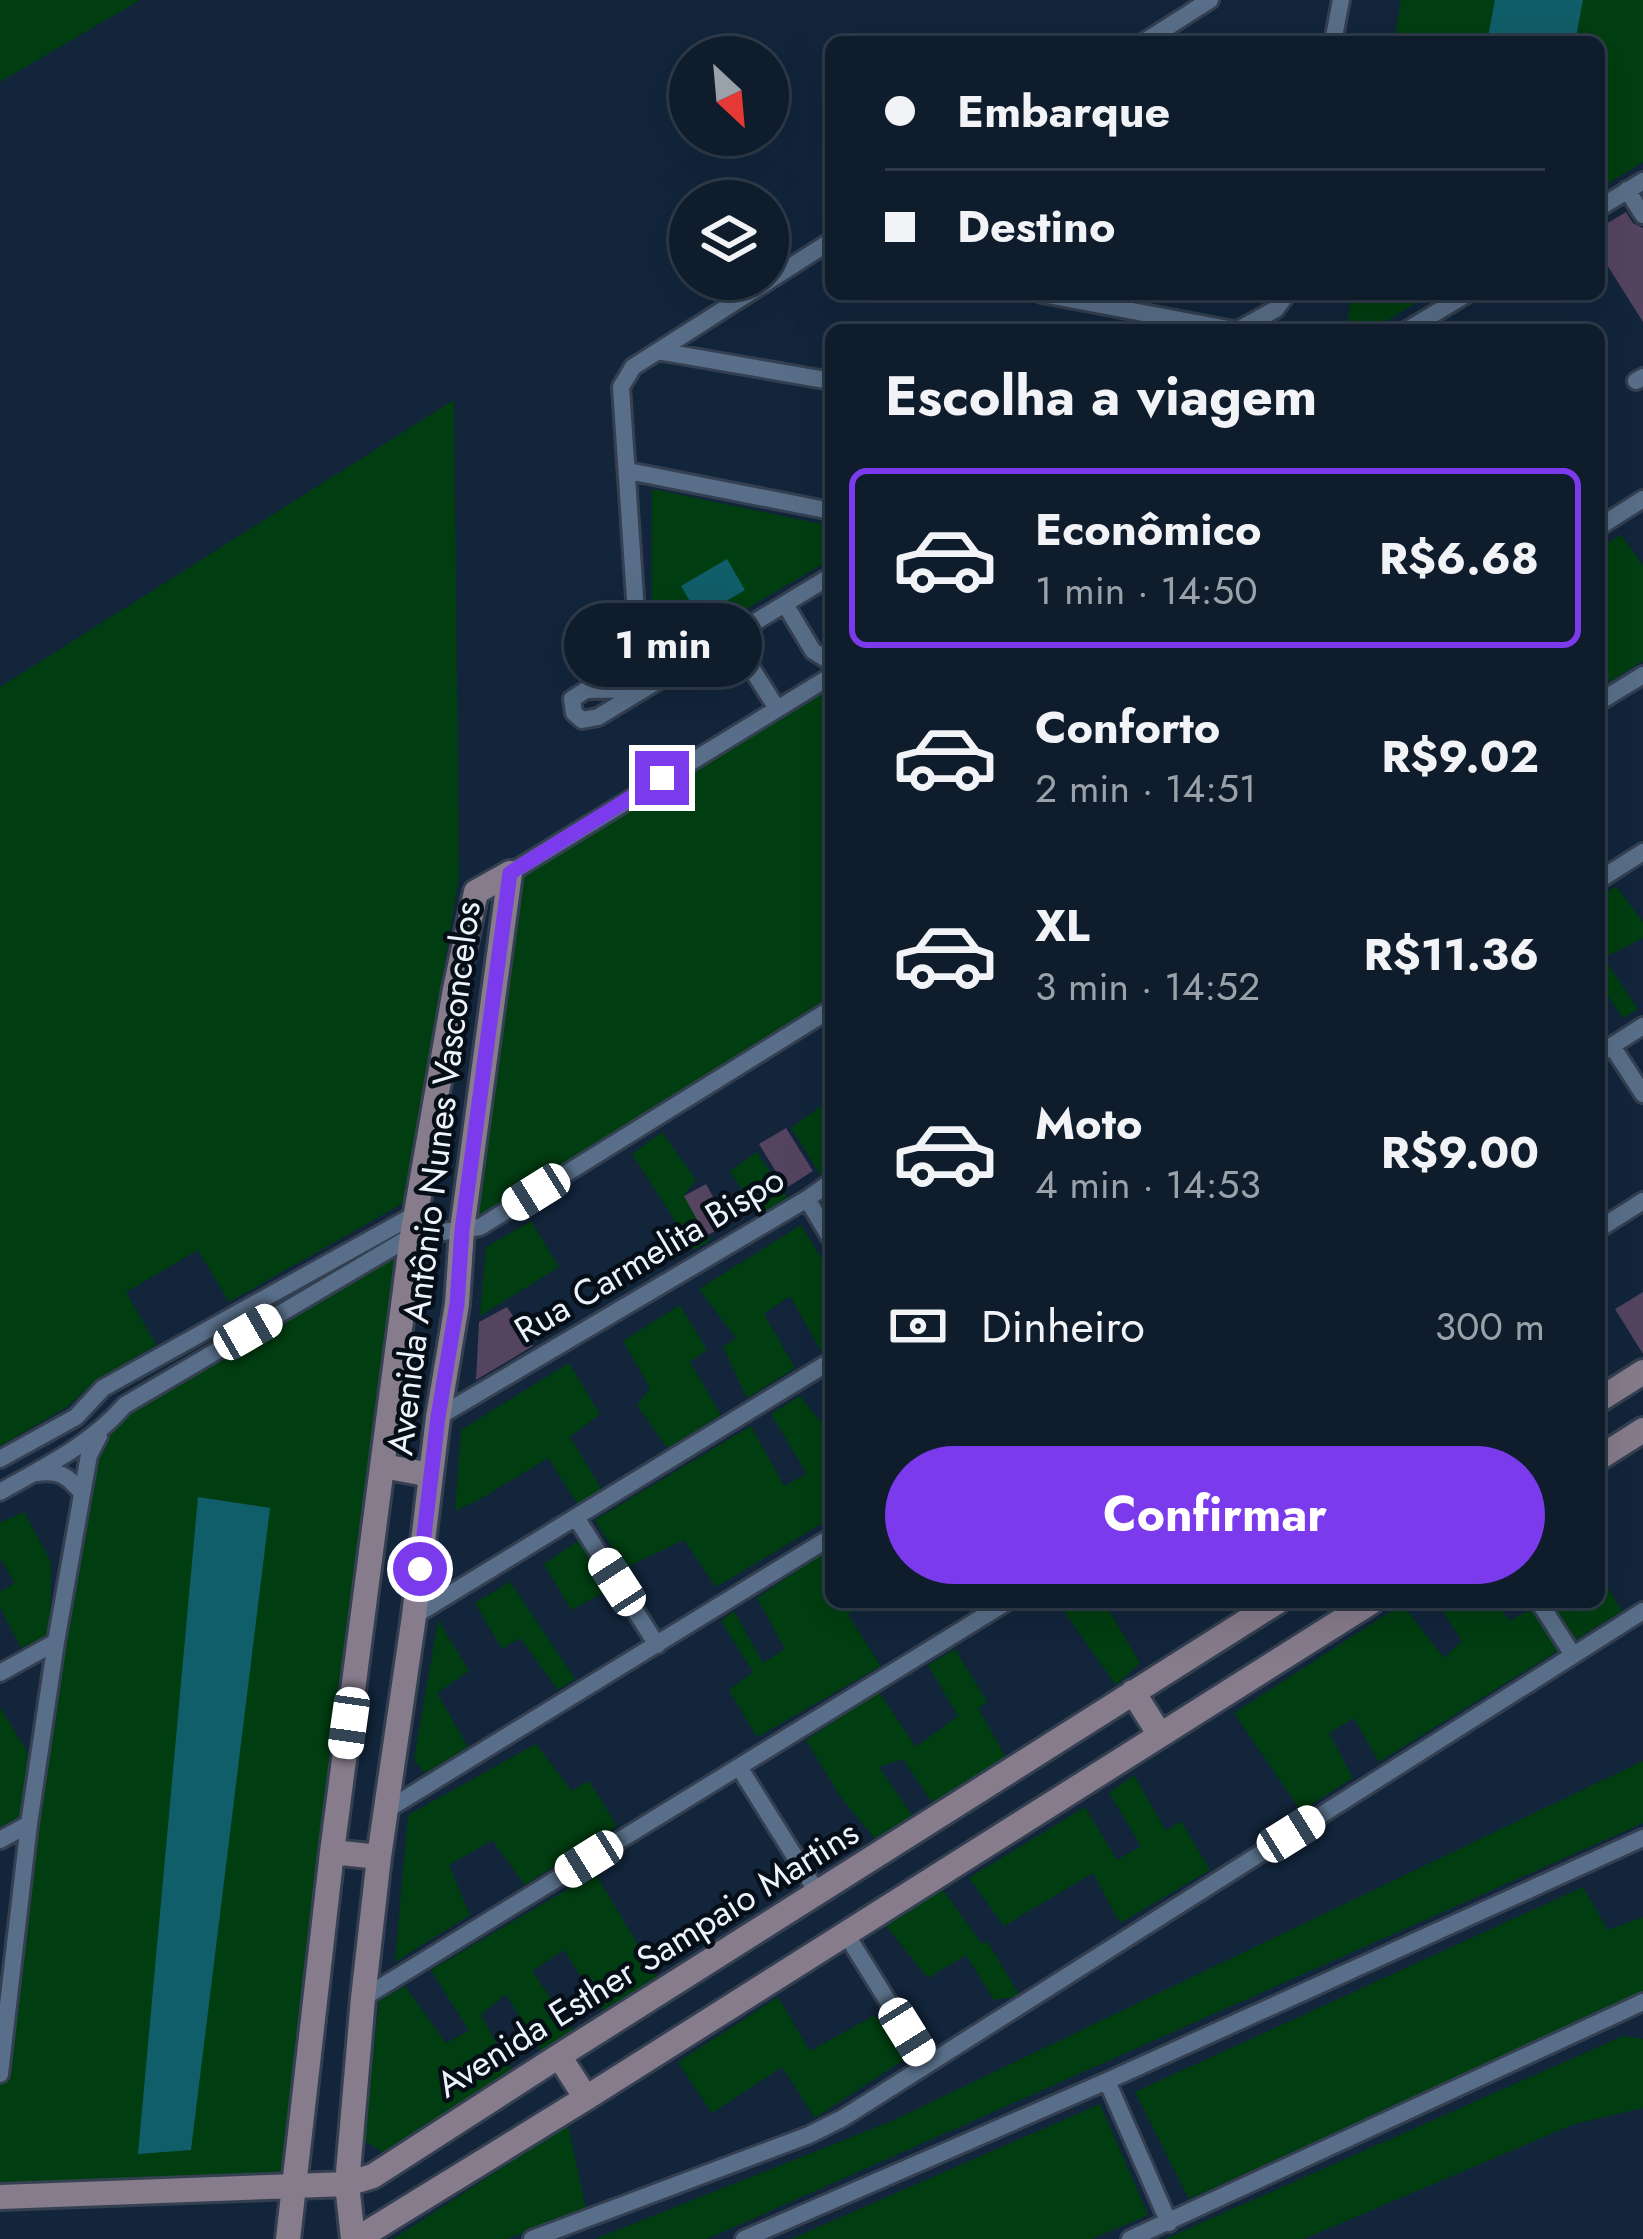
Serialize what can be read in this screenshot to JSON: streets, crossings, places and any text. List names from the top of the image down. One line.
{"streets":{"street":["Avenida Antônio Nunes Vasconcelos","Rua Carmelita Bispo","Avenida Esther Sampaio Martins"]},"crossings":[["Avenida Antônio Nunes Vasconcelos","Rua Carmelita Bispo"],["Avenida Antônio Nunes Vasconcelos","Avenida Esther Sampaio Martins"]],"north":"bottom right","page":{"banner":["Embarque","Destino"],"heading":"Escolha a viagem","list":[{"name":"Econômico","note":"1 min · 14:50","value":"R$6.68"},{"name":"Conforto","note":"2 min · 14:51","value":"R$9.02"},{"name":"XL","note":"3 min · 14:52","value":"R$11.36"},{"name":"Moto","note":"4 min · 14:53","value":"R$9.00"}],"bubble":"1 min","pay":["Dinheiro","300 m"],"buttons":"Confirmar"}}
